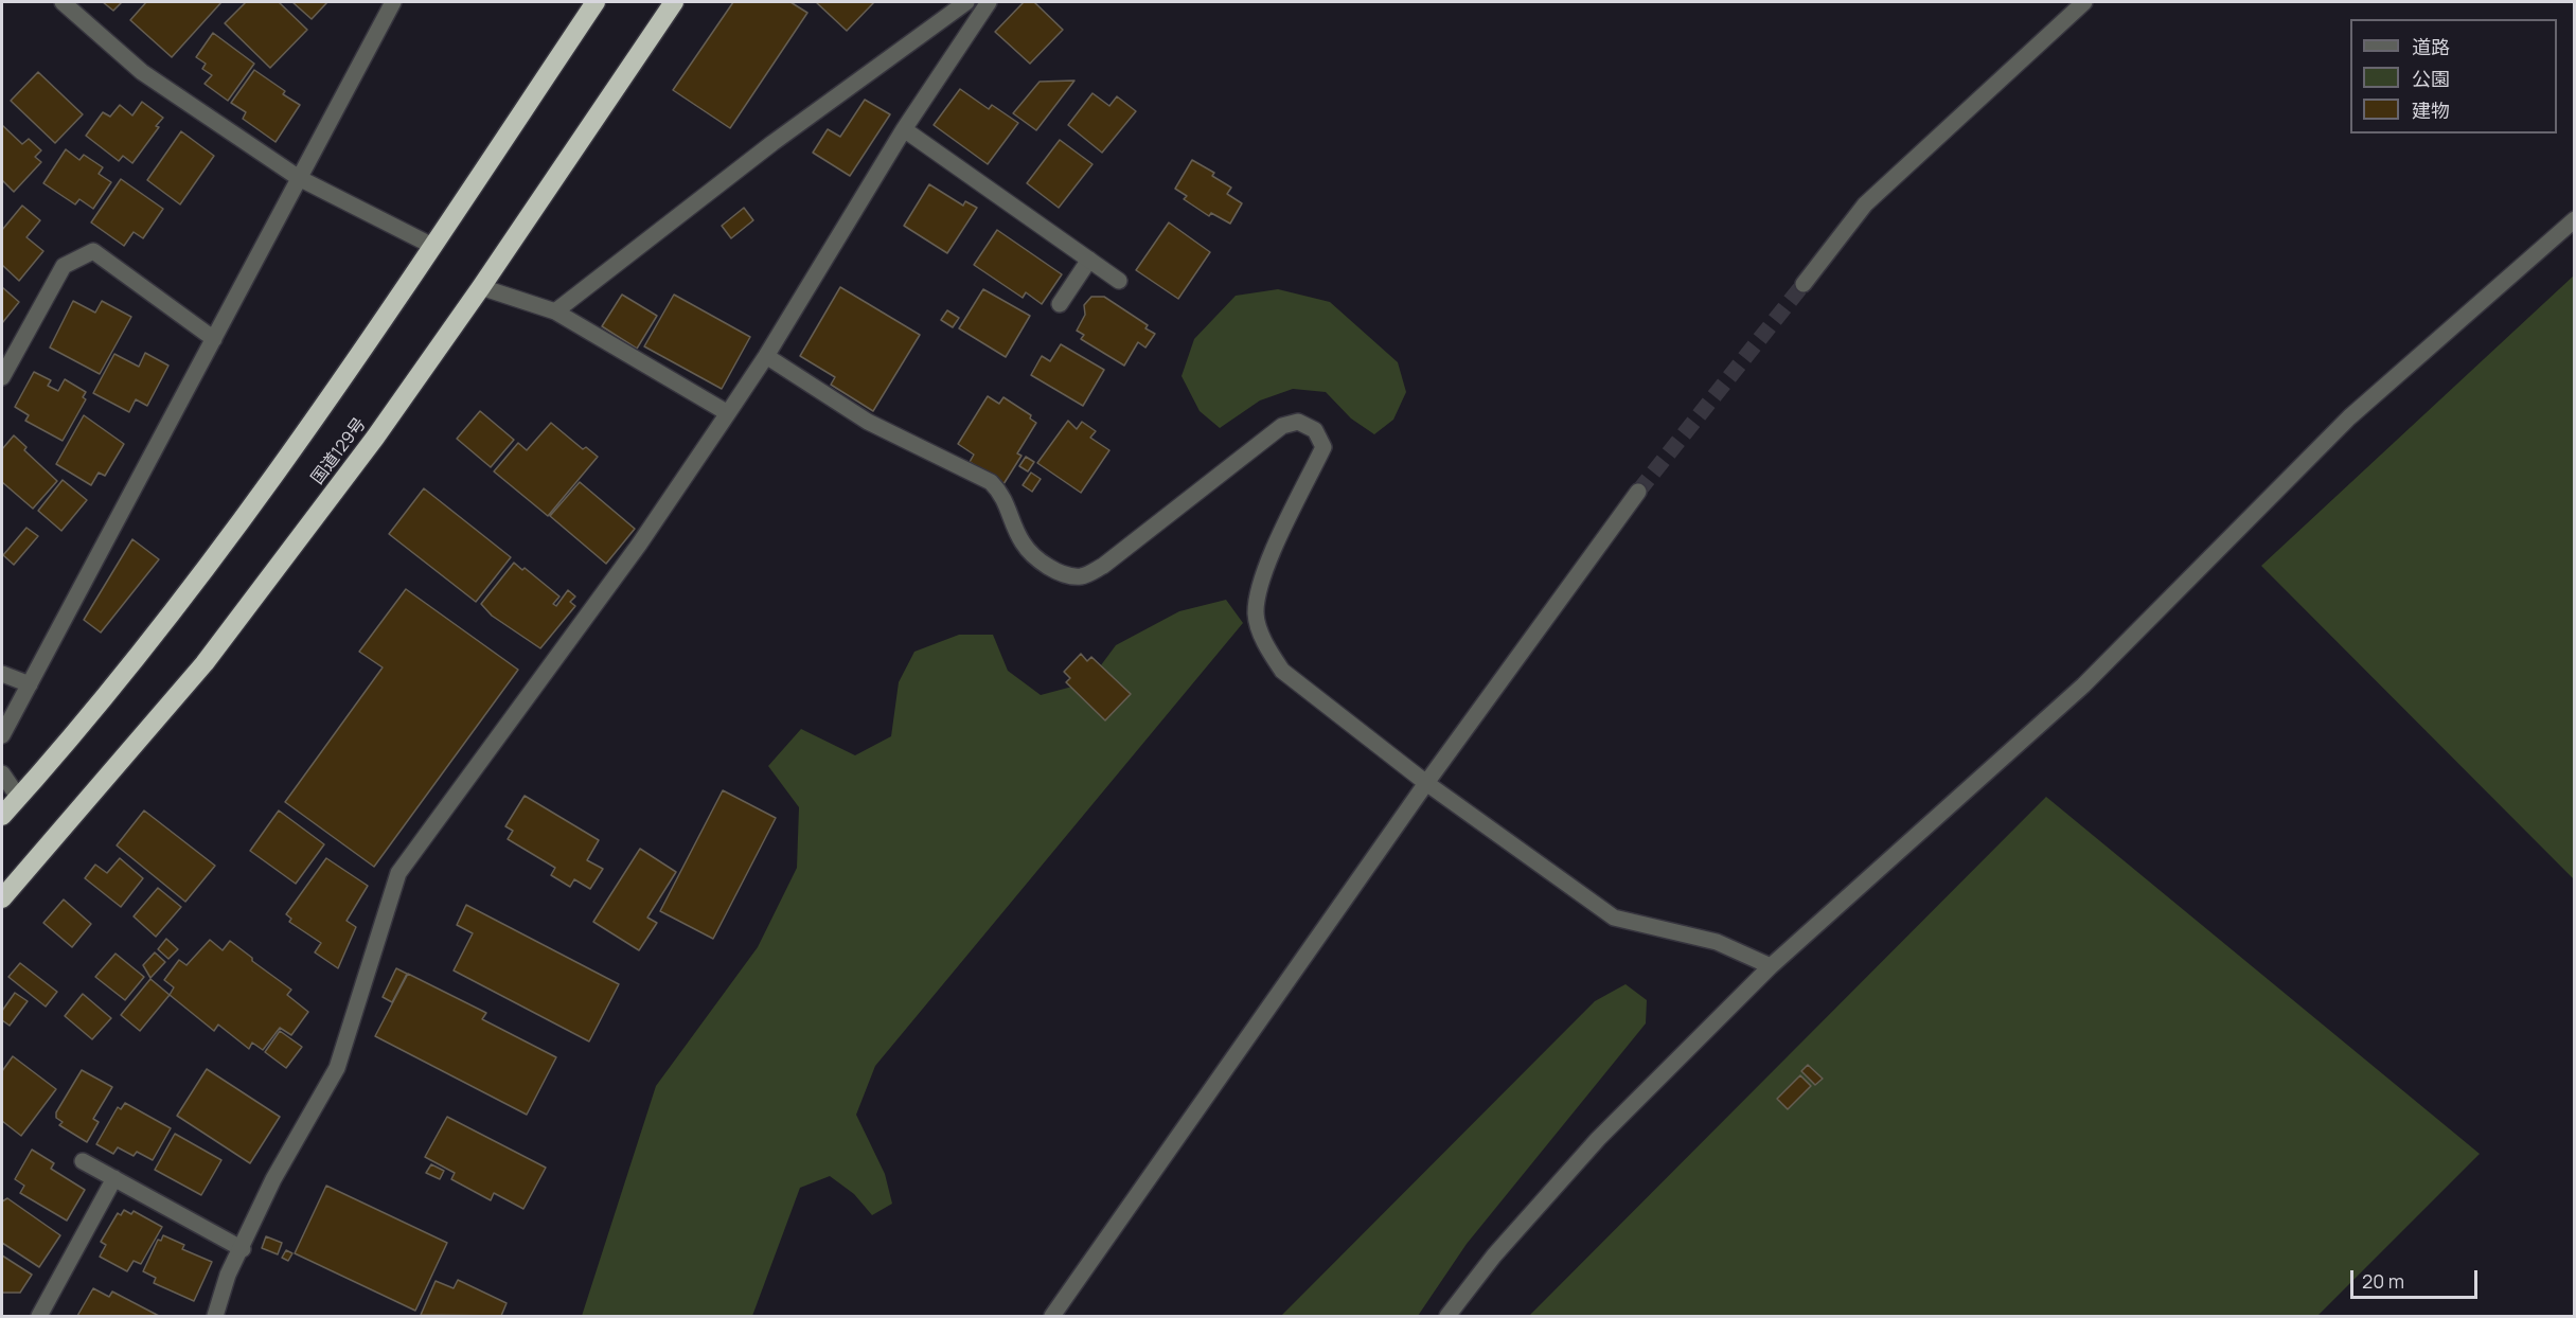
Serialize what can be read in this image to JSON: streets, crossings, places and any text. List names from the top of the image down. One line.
{"streets":{"highway":["国道129号"]},"legend":["道路","公園","建物"],"scale_bar":"20 m"}
